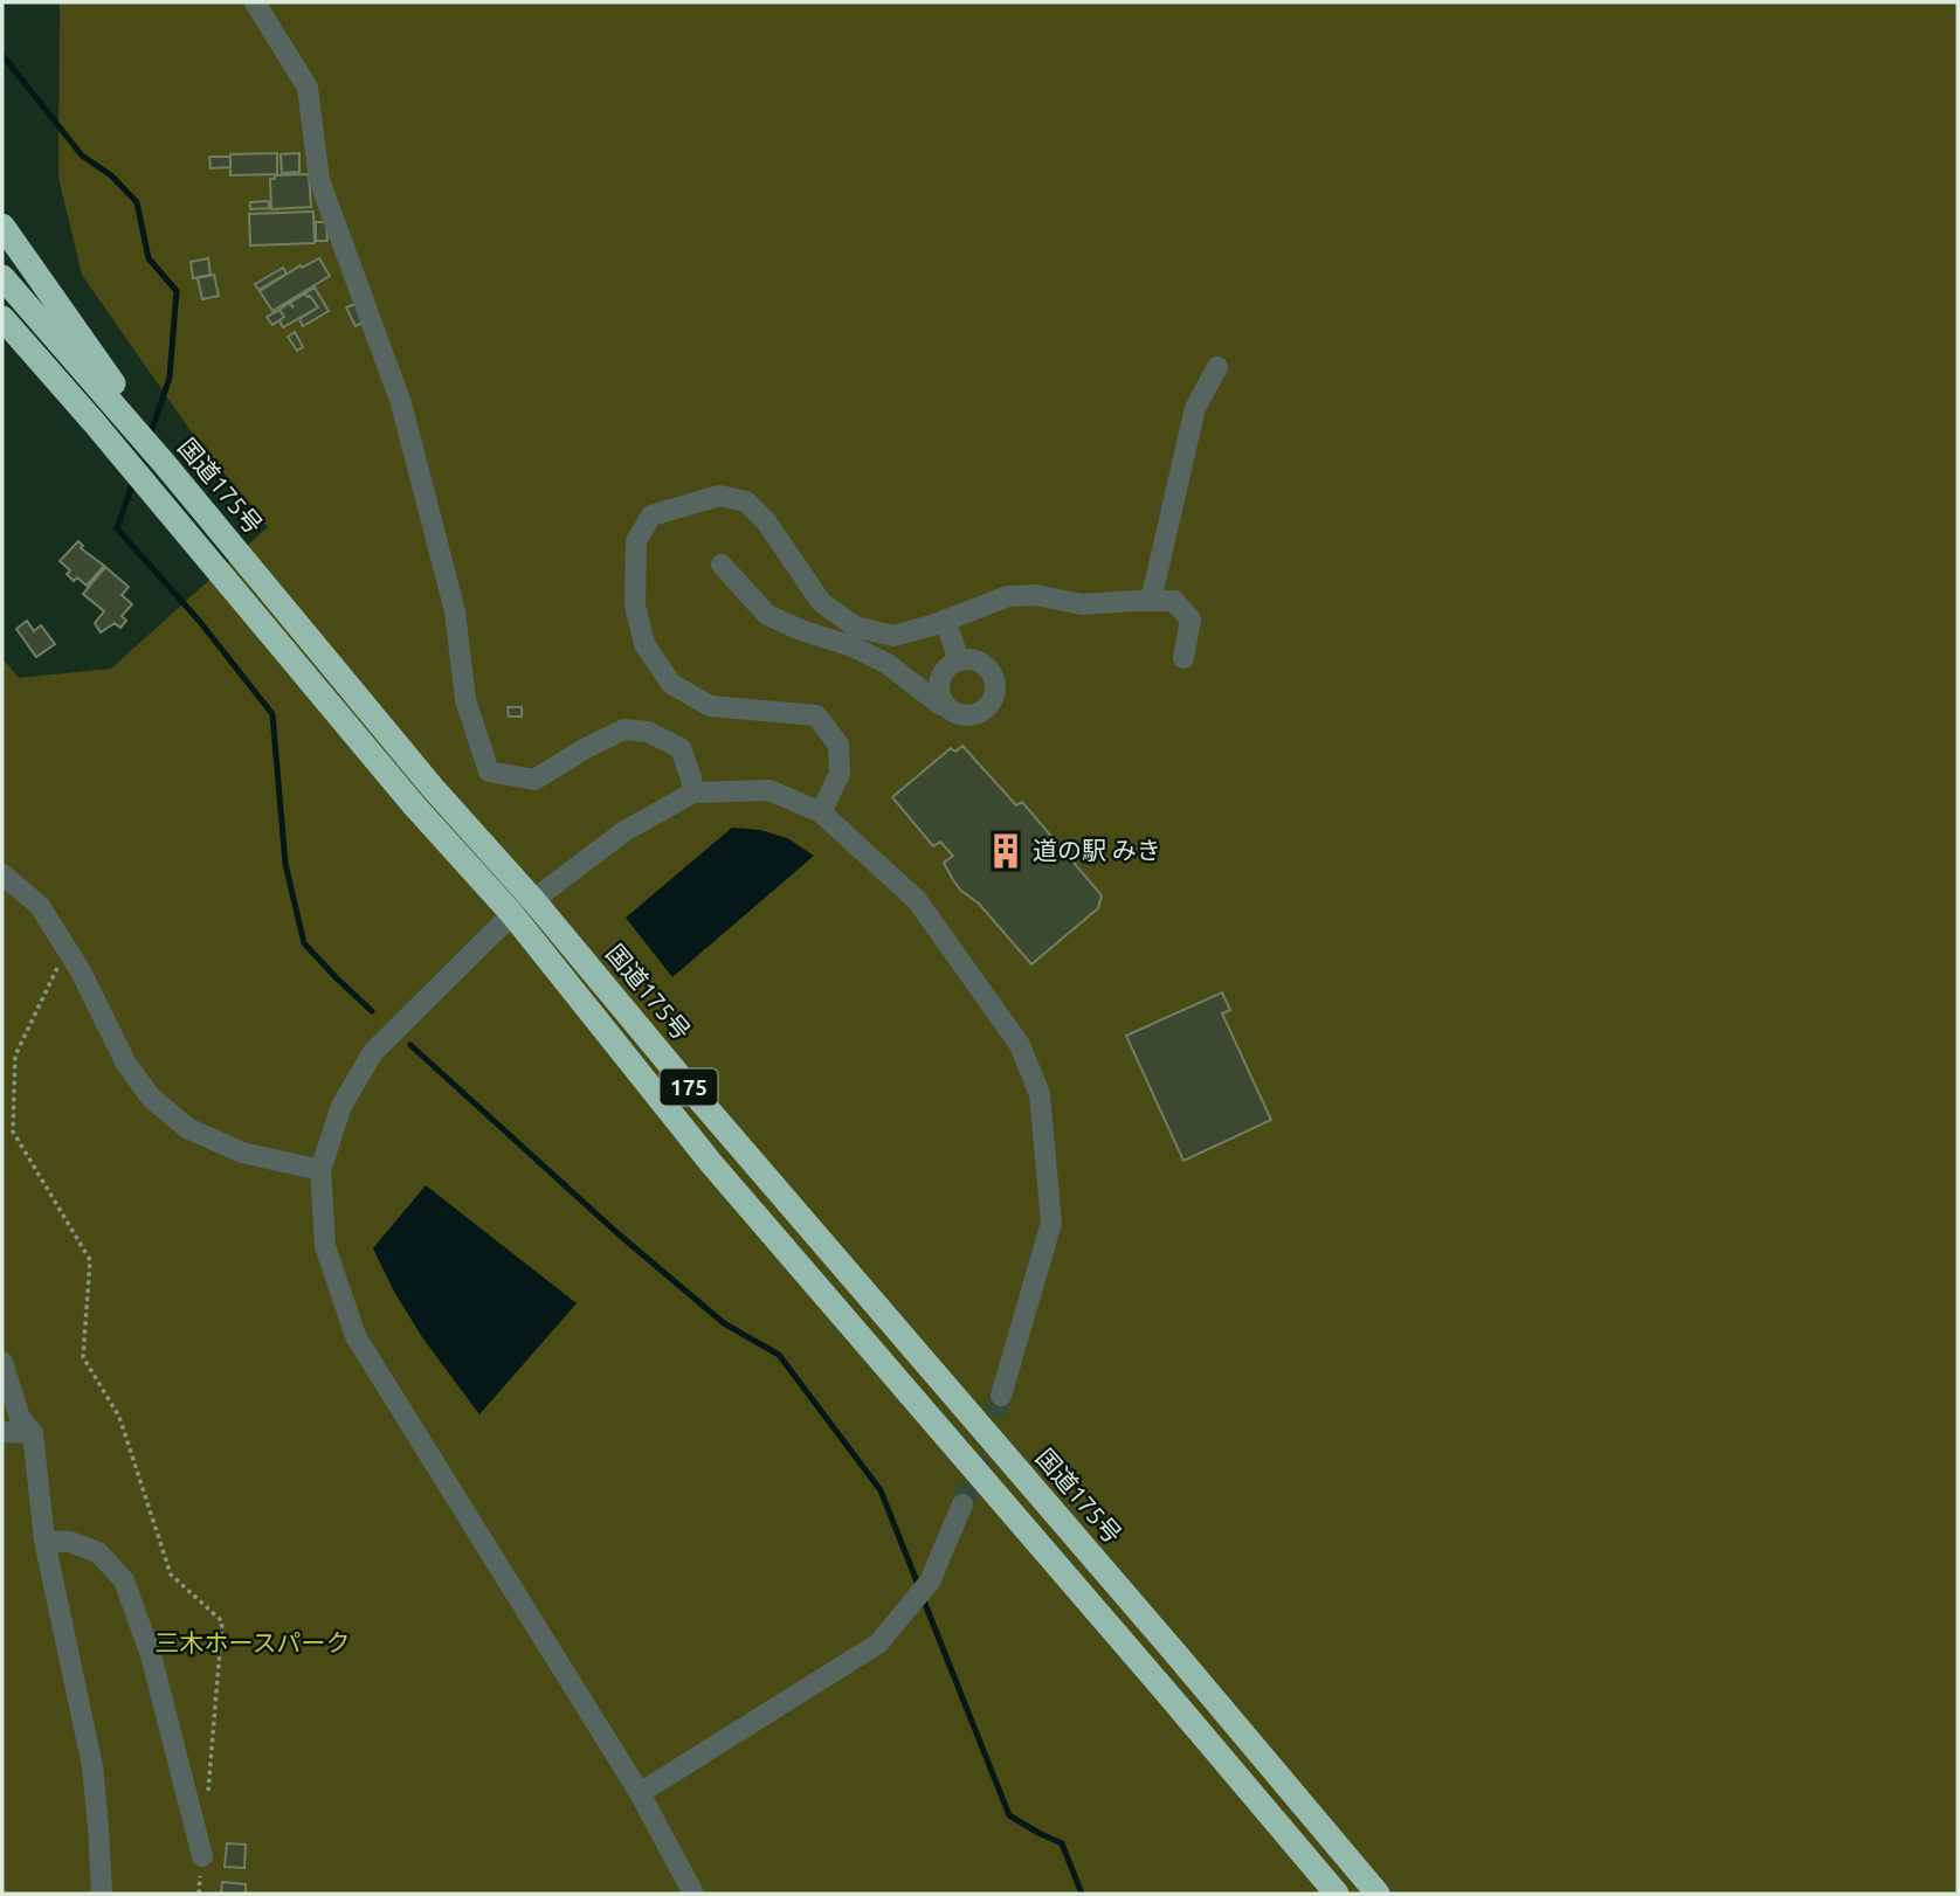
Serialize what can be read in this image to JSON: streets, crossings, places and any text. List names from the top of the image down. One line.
{"streets":{"highway":["国道175号","175"]},"parks":["三木ホースパーク"],"places":{"building":["道の駅 みき"]}}
